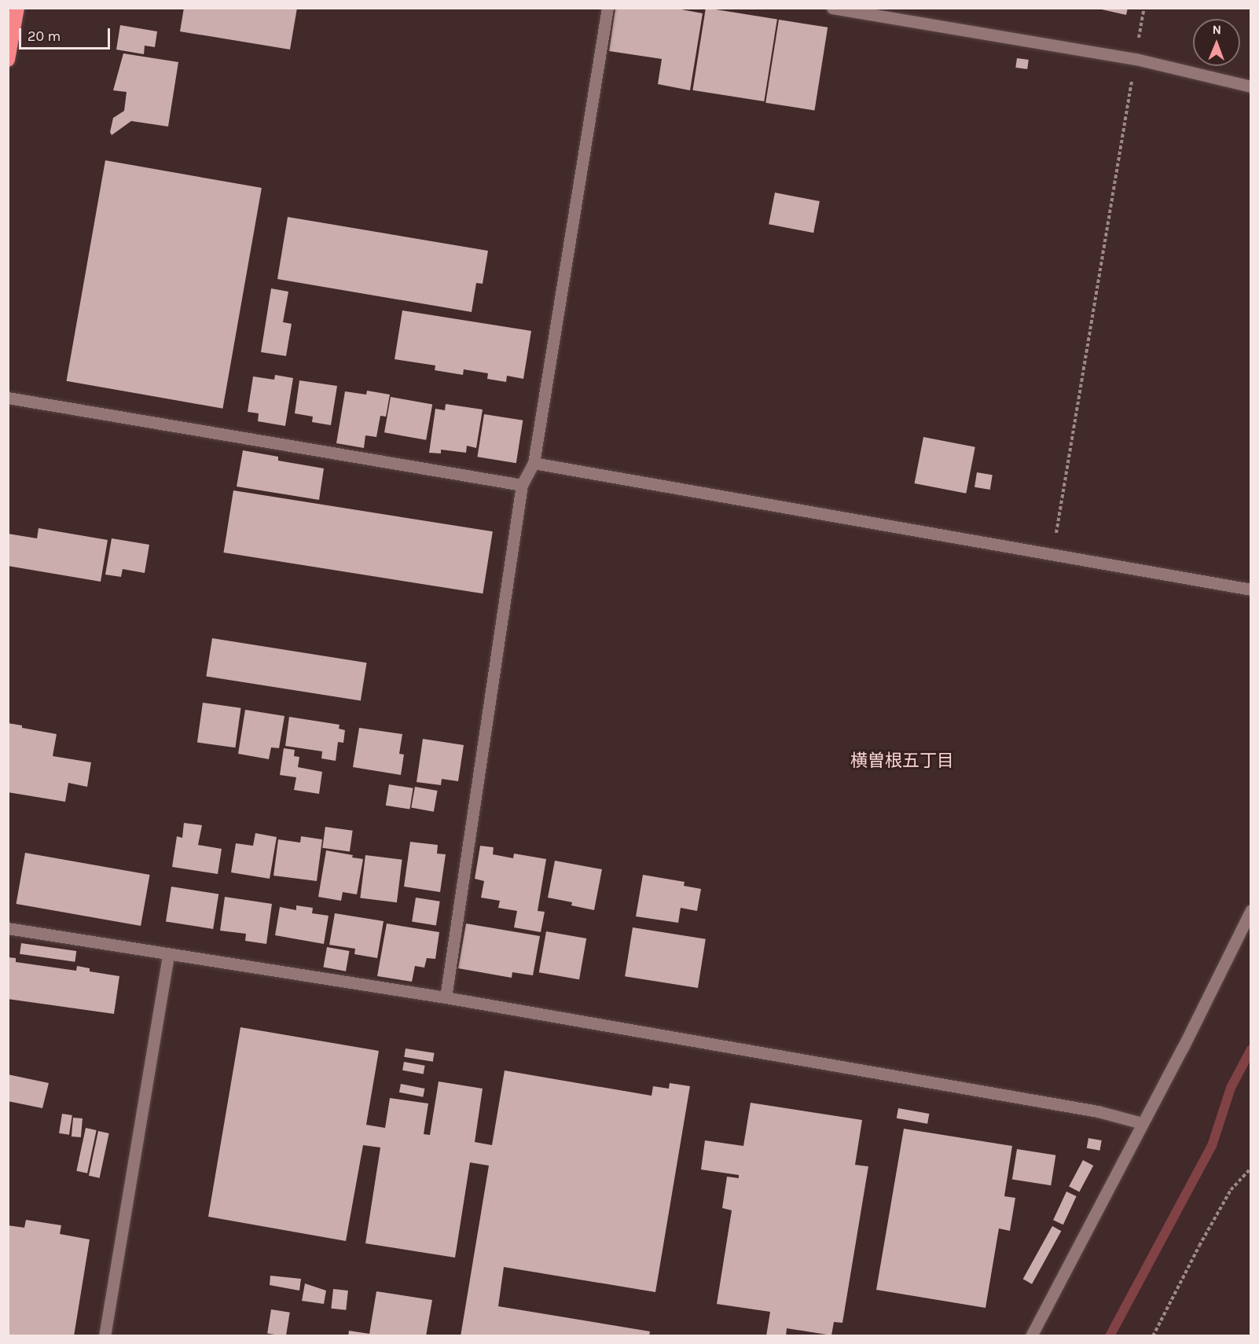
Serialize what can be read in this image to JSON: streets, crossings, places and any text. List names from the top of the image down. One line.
{"districts":["横曽根五丁目"],"scale_bar":"20 m","north":"top"}
